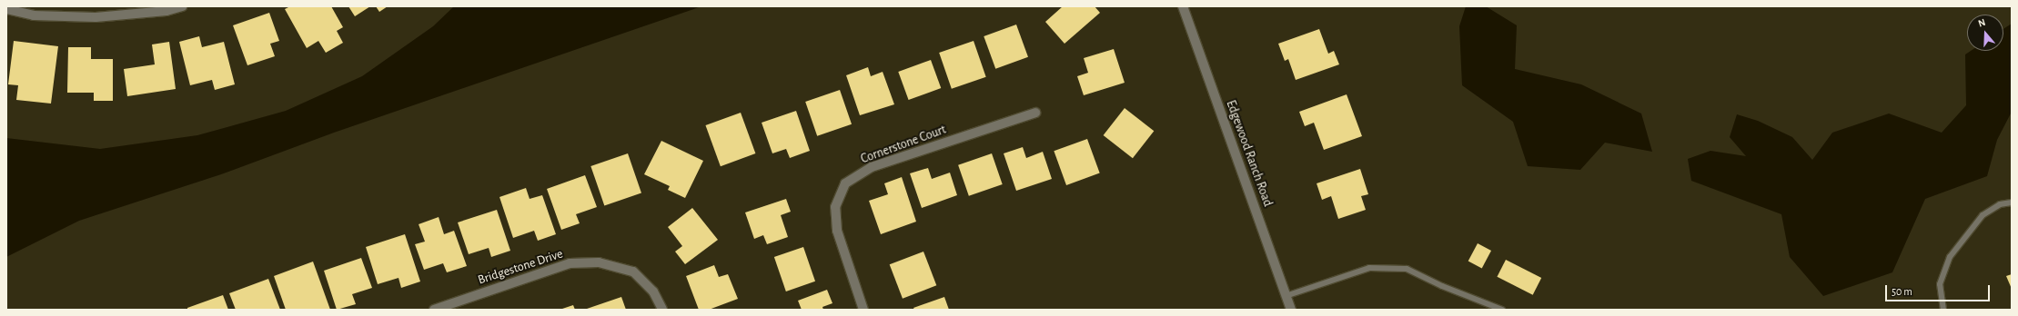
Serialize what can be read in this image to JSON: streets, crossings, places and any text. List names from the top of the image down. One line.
{"streets":{"street":["Cornerstone Court","Edgewood Ranch Road","Bridgestone Drive"]},"scale_bar":"50 m","north":"top"}
